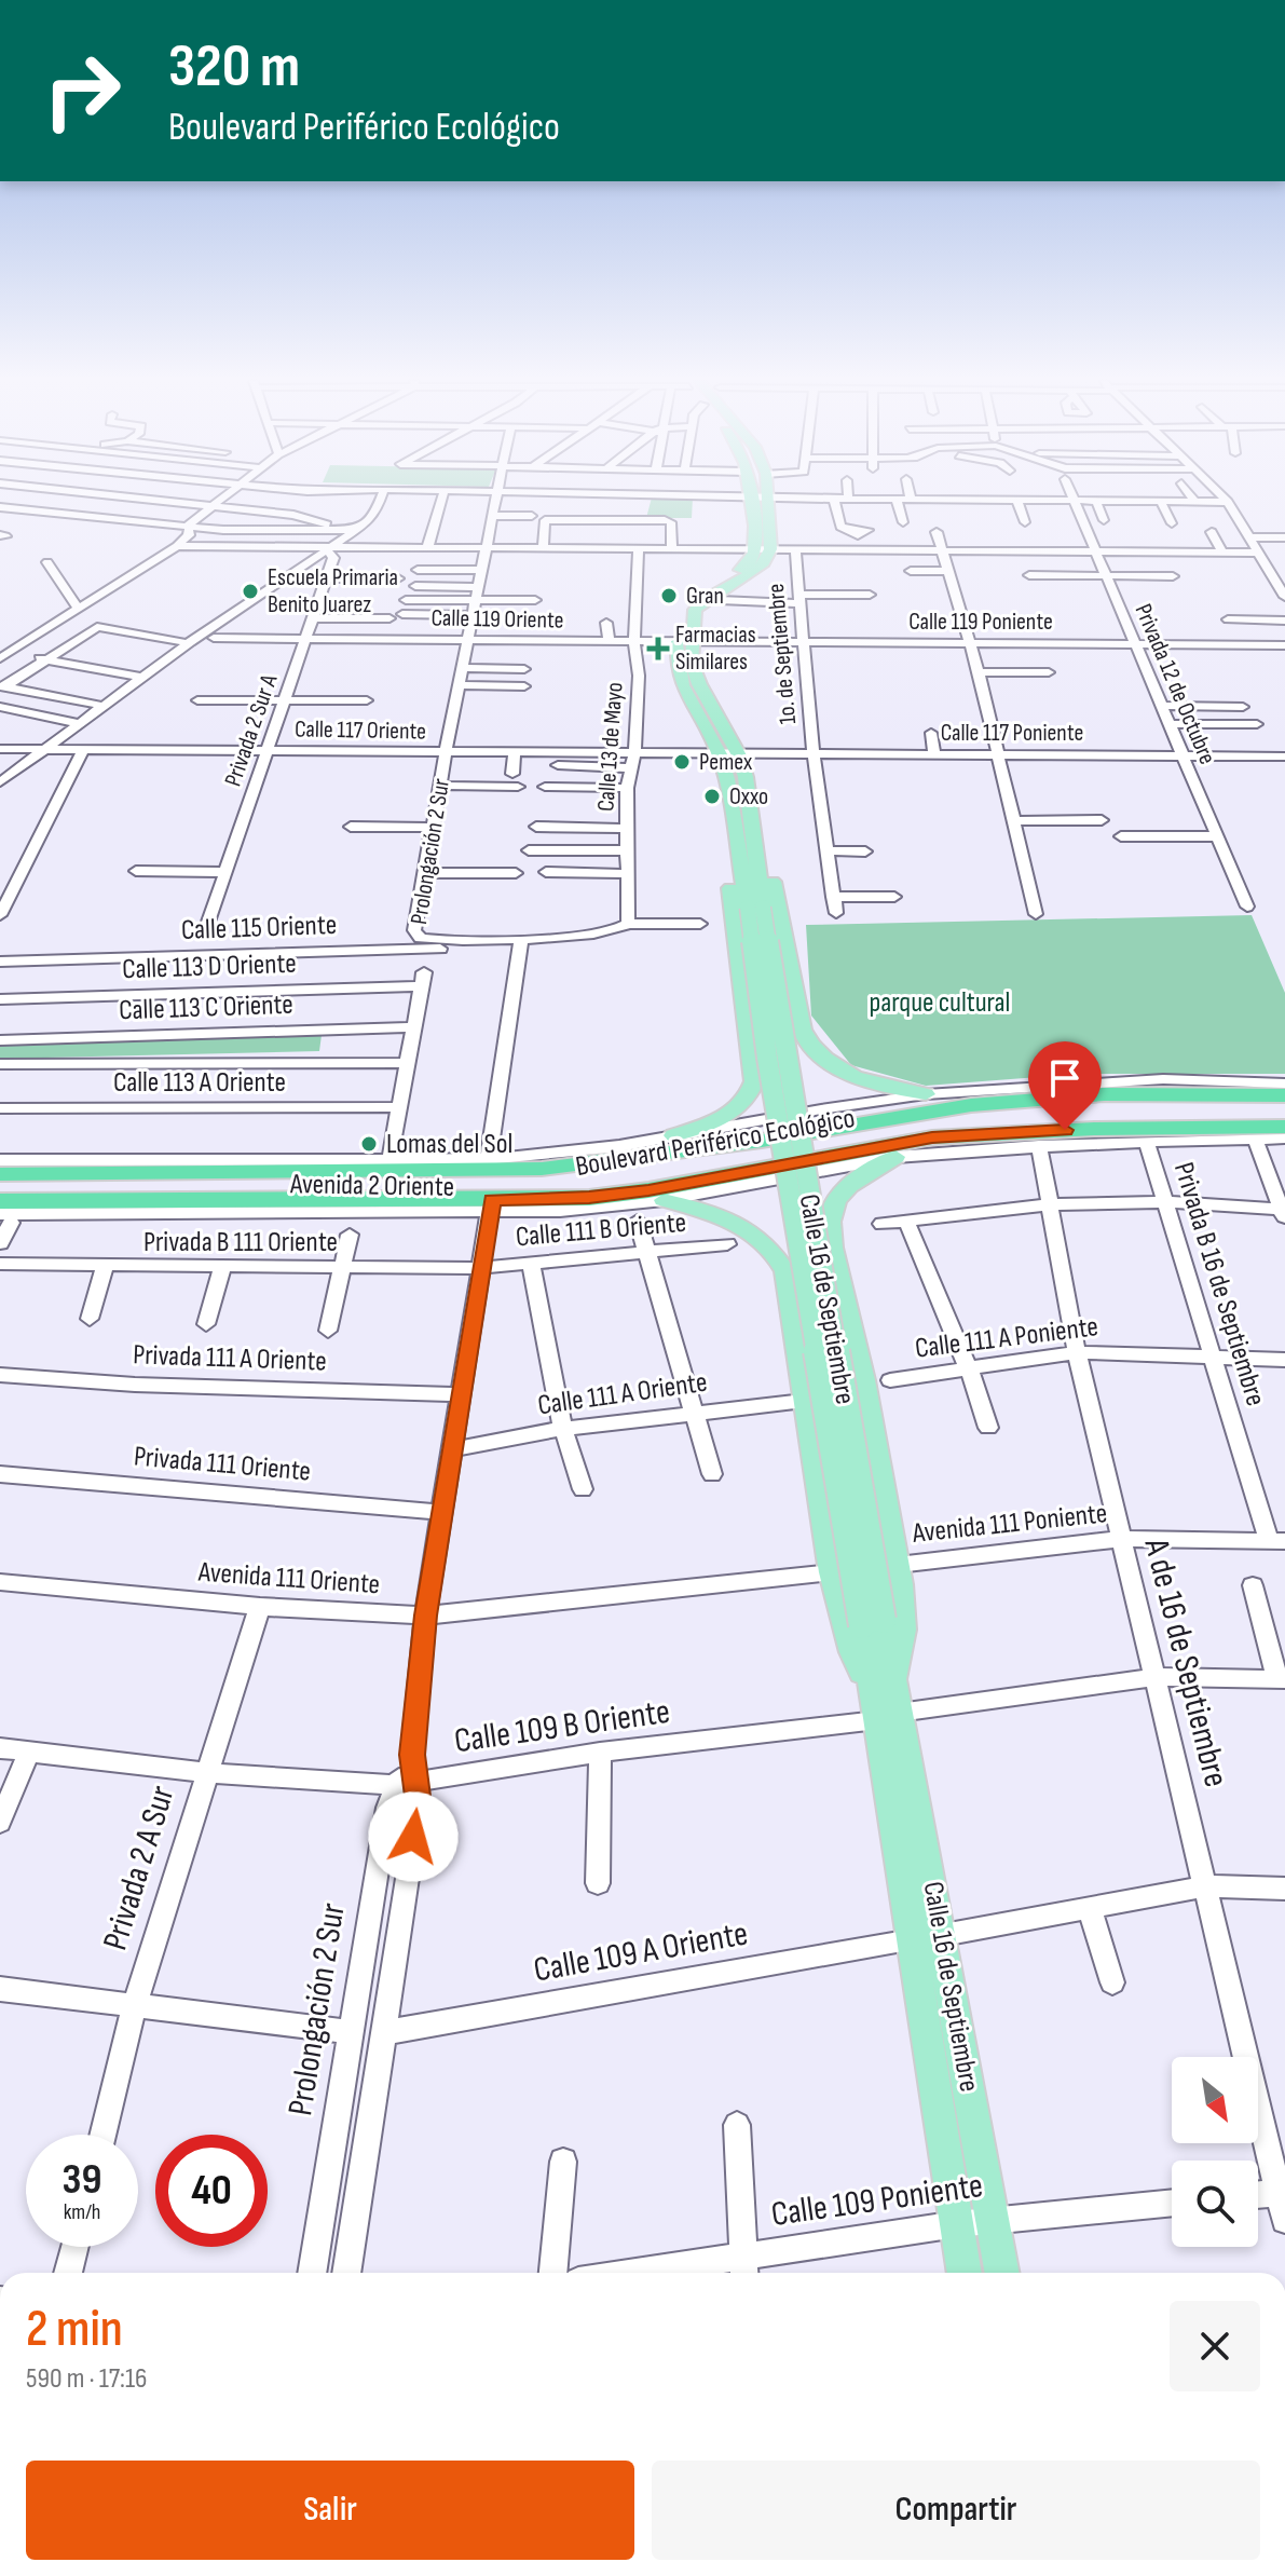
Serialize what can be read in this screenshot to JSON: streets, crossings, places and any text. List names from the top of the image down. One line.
{"streets":{"highway":["Boulevard Periférico Ecológico"],"main road":["Calle 16 de Septiembre"],"street":["Calle 119 Oriente","Calle 119 Poniente","1o. de Septiembre","Privada 12 de Octubre","Privada 2 Sur A","Calle 117 Oriente","Calle 117 Poniente","Calle 13 de Mayo","Prolongación 2 Sur","Calle 115 Oriente","Calle 113 D Oriente","Calle 113 C Oriente","Calle 113 A Oriente","Avenida 2 Oriente","Calle 111 B Oriente","Privada B 111 Oriente","Privada B 16 de Septiembre","Calle 111 A Poniente","Privada 111 A Oriente","Calle 111 A Oriente","Privada 111 Oriente","Avenida 111 Poniente","Avenida 111 Oriente","A de 16 de Septiembre","Calle 109 B Oriente","Privada 2 A Sur","Calle 109 A Oriente","Calle 109 Poniente"]},"crossings":[["Calle 119 Oriente","Calle 119 Poniente"],["Calle 119 Oriente","Privada 2 Sur A"],["Calle 119 Oriente","Calle 13 de Mayo"],["Calle 119 Oriente","Prolongación 2 Sur"],["Calle 119 Oriente","Calle 16 de Septiembre"],["Calle 119 Poniente","1o. de Septiembre"],["Calle 119 Poniente","Privada 12 de Octubre"],["Calle 119 Poniente","Calle 16 de Septiembre"],["1o. de Septiembre","Calle 117 Poniente"],["Privada 12 de Octubre","Calle 117 Poniente"],["Privada 2 Sur A","Calle 117 Oriente"],["Calle 117 Oriente","Calle 117 Poniente"],["Calle 117 Oriente","Calle 13 de Mayo"],["Calle 117 Oriente","Prolongación 2 Sur"],["Calle 117 Oriente","Calle 16 de Septiembre"],["Calle 117 Poniente","Calle 16 de Septiembre"],["Calle 13 de Mayo","Calle 115 Oriente"],["Prolongación 2 Sur","Calle 115 Oriente"],["Prolongación 2 Sur","Boulevard Periférico Ecológico"],["Prolongación 2 Sur","Avenida 2 Oriente"],["Prolongación 2 Sur","Calle 111 B Oriente"],["Prolongación 2 Sur","Privada B 111 Oriente"],["Prolongación 2 Sur","Privada 111 A Oriente"],["Prolongación 2 Sur","Calle 111 A Oriente"],["Prolongación 2 Sur","Privada 111 Oriente"],["Prolongación 2 Sur","Avenida 111 Oriente"],["Prolongación 2 Sur","Calle 109 B Oriente"],["Prolongación 2 Sur","Calle 109 A Oriente"],["Calle 113 D Oriente","Calle 113 C Oriente"],["Boulevard Periférico Ecológico","Avenida 2 Oriente"],["Avenida 2 Oriente","Privada B 16 de Septiembre"],["Avenida 2 Oriente","A de 16 de Septiembre"],["Calle 111 B Oriente","Privada B 111 Oriente"],["Privada B 16 de Septiembre","Calle 111 A Poniente"],["Privada B 16 de Septiembre","Avenida 111 Poniente"],["Calle 16 de Septiembre","Calle 109 B Oriente"],["Calle 16 de Septiembre","Calle 109 A Oriente"],["Calle 16 de Septiembre","Calle 109 Poniente"],["Calle 111 A Poniente","A de 16 de Septiembre"],["Avenida 111 Poniente","A de 16 de Septiembre"],["Avenida 111 Oriente","Privada 2 A Sur"],["A de 16 de Septiembre","Calle 109 B Oriente"],["A de 16 de Septiembre","Calle 109 A Oriente"],["Calle 109 B Oriente","Privada 2 A Sur"]],"parks":["parque cultural"],"places":{"other":["Escuela Primaria Benito Juarez","Gran","Pemex","Oxxo","Lomas del Sol"],"health":["Farmacias Similares"]},"north":"bottom right","page":{"turn":["320 m","Boulevard Periférico Ecológico"],"speed":"39 km/h","limit":"40","heading":["2 min","590 m · 17:16"],"buttons":["Salir","Compartir"]}}
